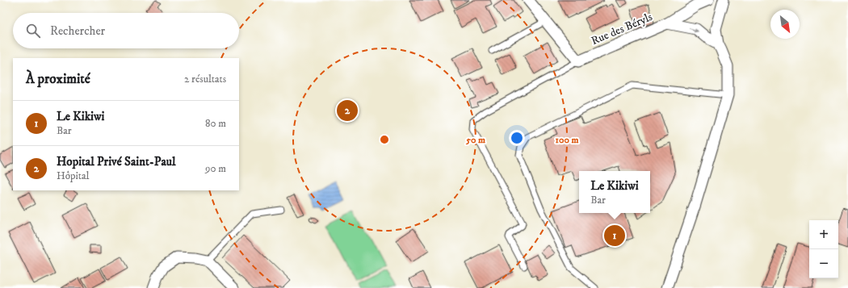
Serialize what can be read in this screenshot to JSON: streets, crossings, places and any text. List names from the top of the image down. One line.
{"streets":{"street":["Rue des Béryls"]},"north":"bottom right","page":{"search":"Rechercher","heading":["À proximité","2 résultats"],"pins":["2","1"],"list":[{"mark":"1","name":"Le Kikiwi","note":"Bar","value":"80 m"},{"mark":"2","name":"Hopital Privé Saint-Paul","note":"Hôpital","value":"90 m"}],"popup":["Le Kikiwi","Bar"],"map_buttons":["+","−"]},"rings":["50 m","100 m"]}
